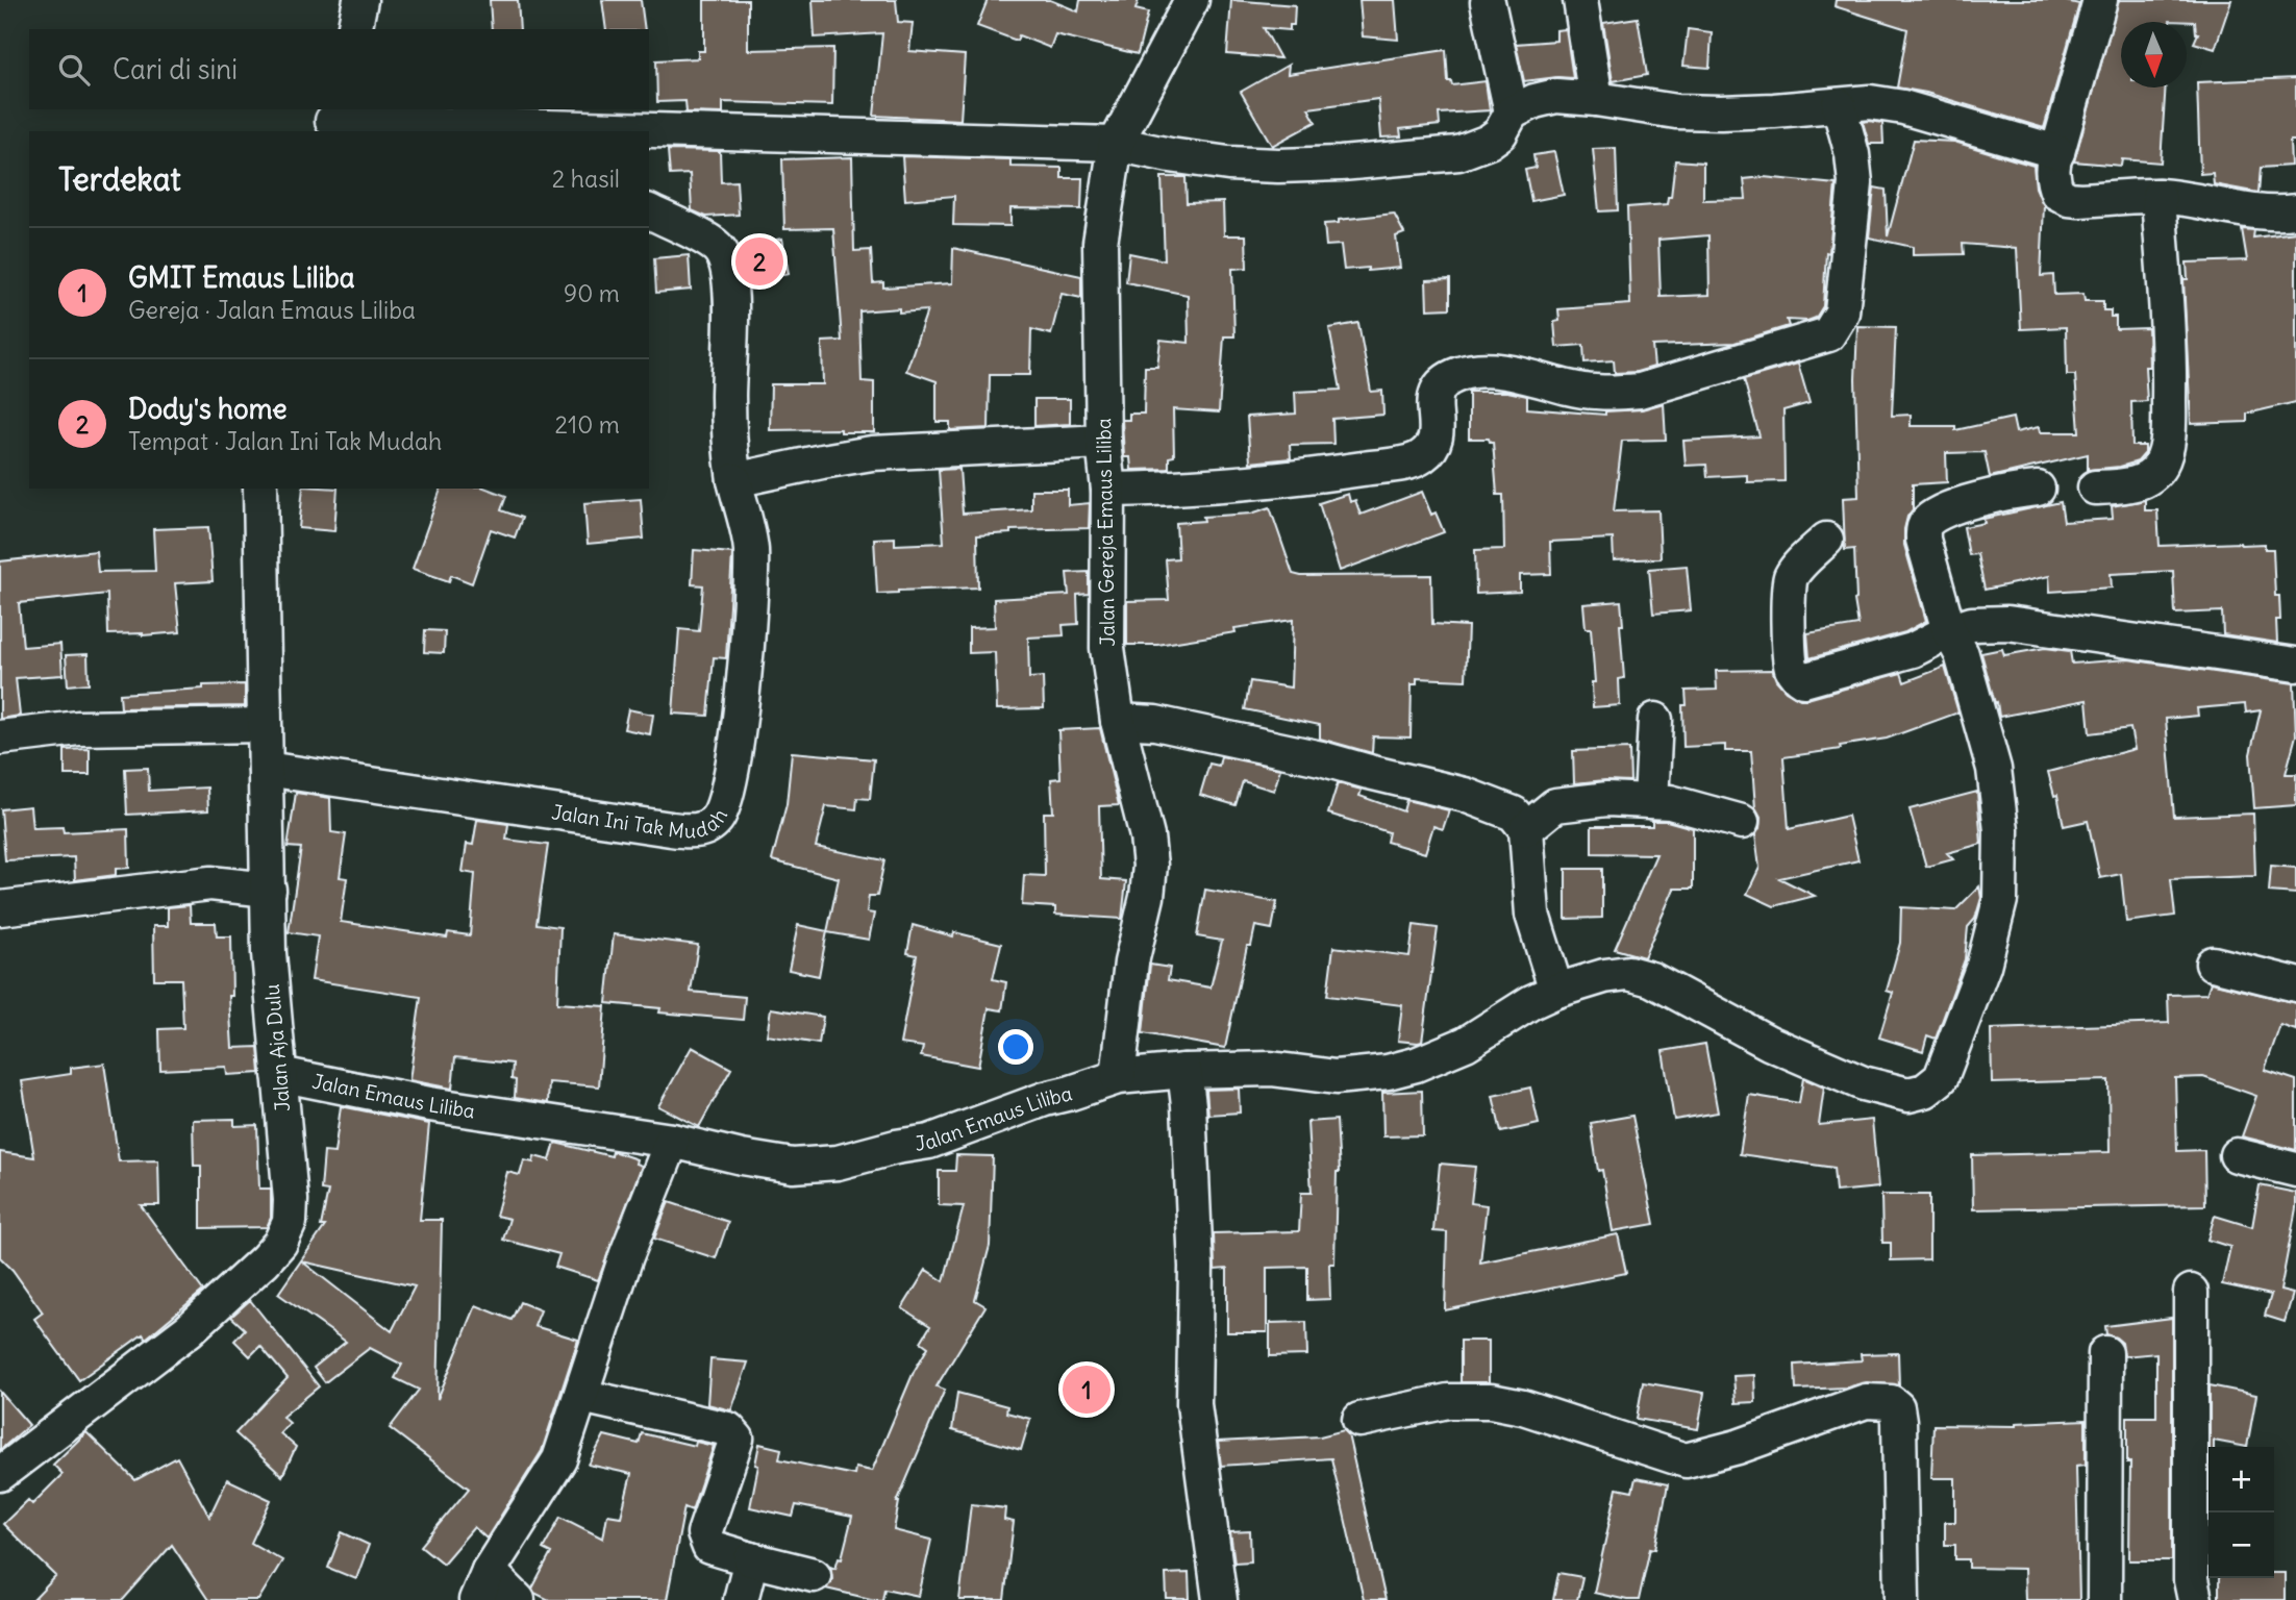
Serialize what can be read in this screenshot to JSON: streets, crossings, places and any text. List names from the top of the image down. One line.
{"streets":{"street":["Jalan Gereja Emaus Liliba","Jalan Ini Tak Mudah","Jalan Aja Dulu","Jalan Emaus Liliba"]},"crossings":[["Jalan Gereja Emaus Liliba","Jalan Emaus Liliba"],["Jalan Ini Tak Mudah","Jalan Aja Dulu"],["Jalan Aja Dulu","Jalan Emaus Liliba"]],"north":"bottom","page":{"search":"Cari di sini","heading":["Terdekat","2 hasil"],"list":[{"mark":"1","name":"GMIT Emaus Liliba","note":"Gereja · Jalan Emaus Liliba","value":"90 m"},{"mark":"2","name":"Dody's home","note":"Tempat · Jalan Ini Tak Mudah","value":"210 m"}],"pins":["2","1"],"map_buttons":["+","−"]}}
